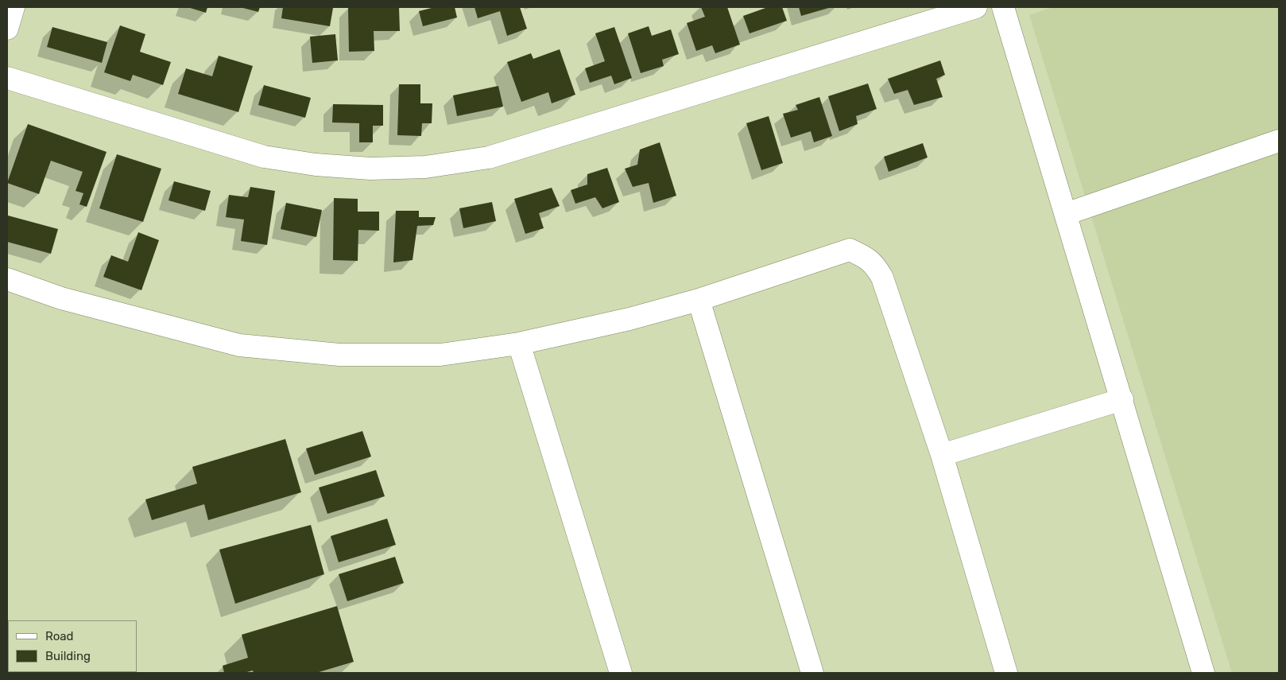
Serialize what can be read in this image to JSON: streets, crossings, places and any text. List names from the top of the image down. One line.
{"legend":["Road","Building"]}
